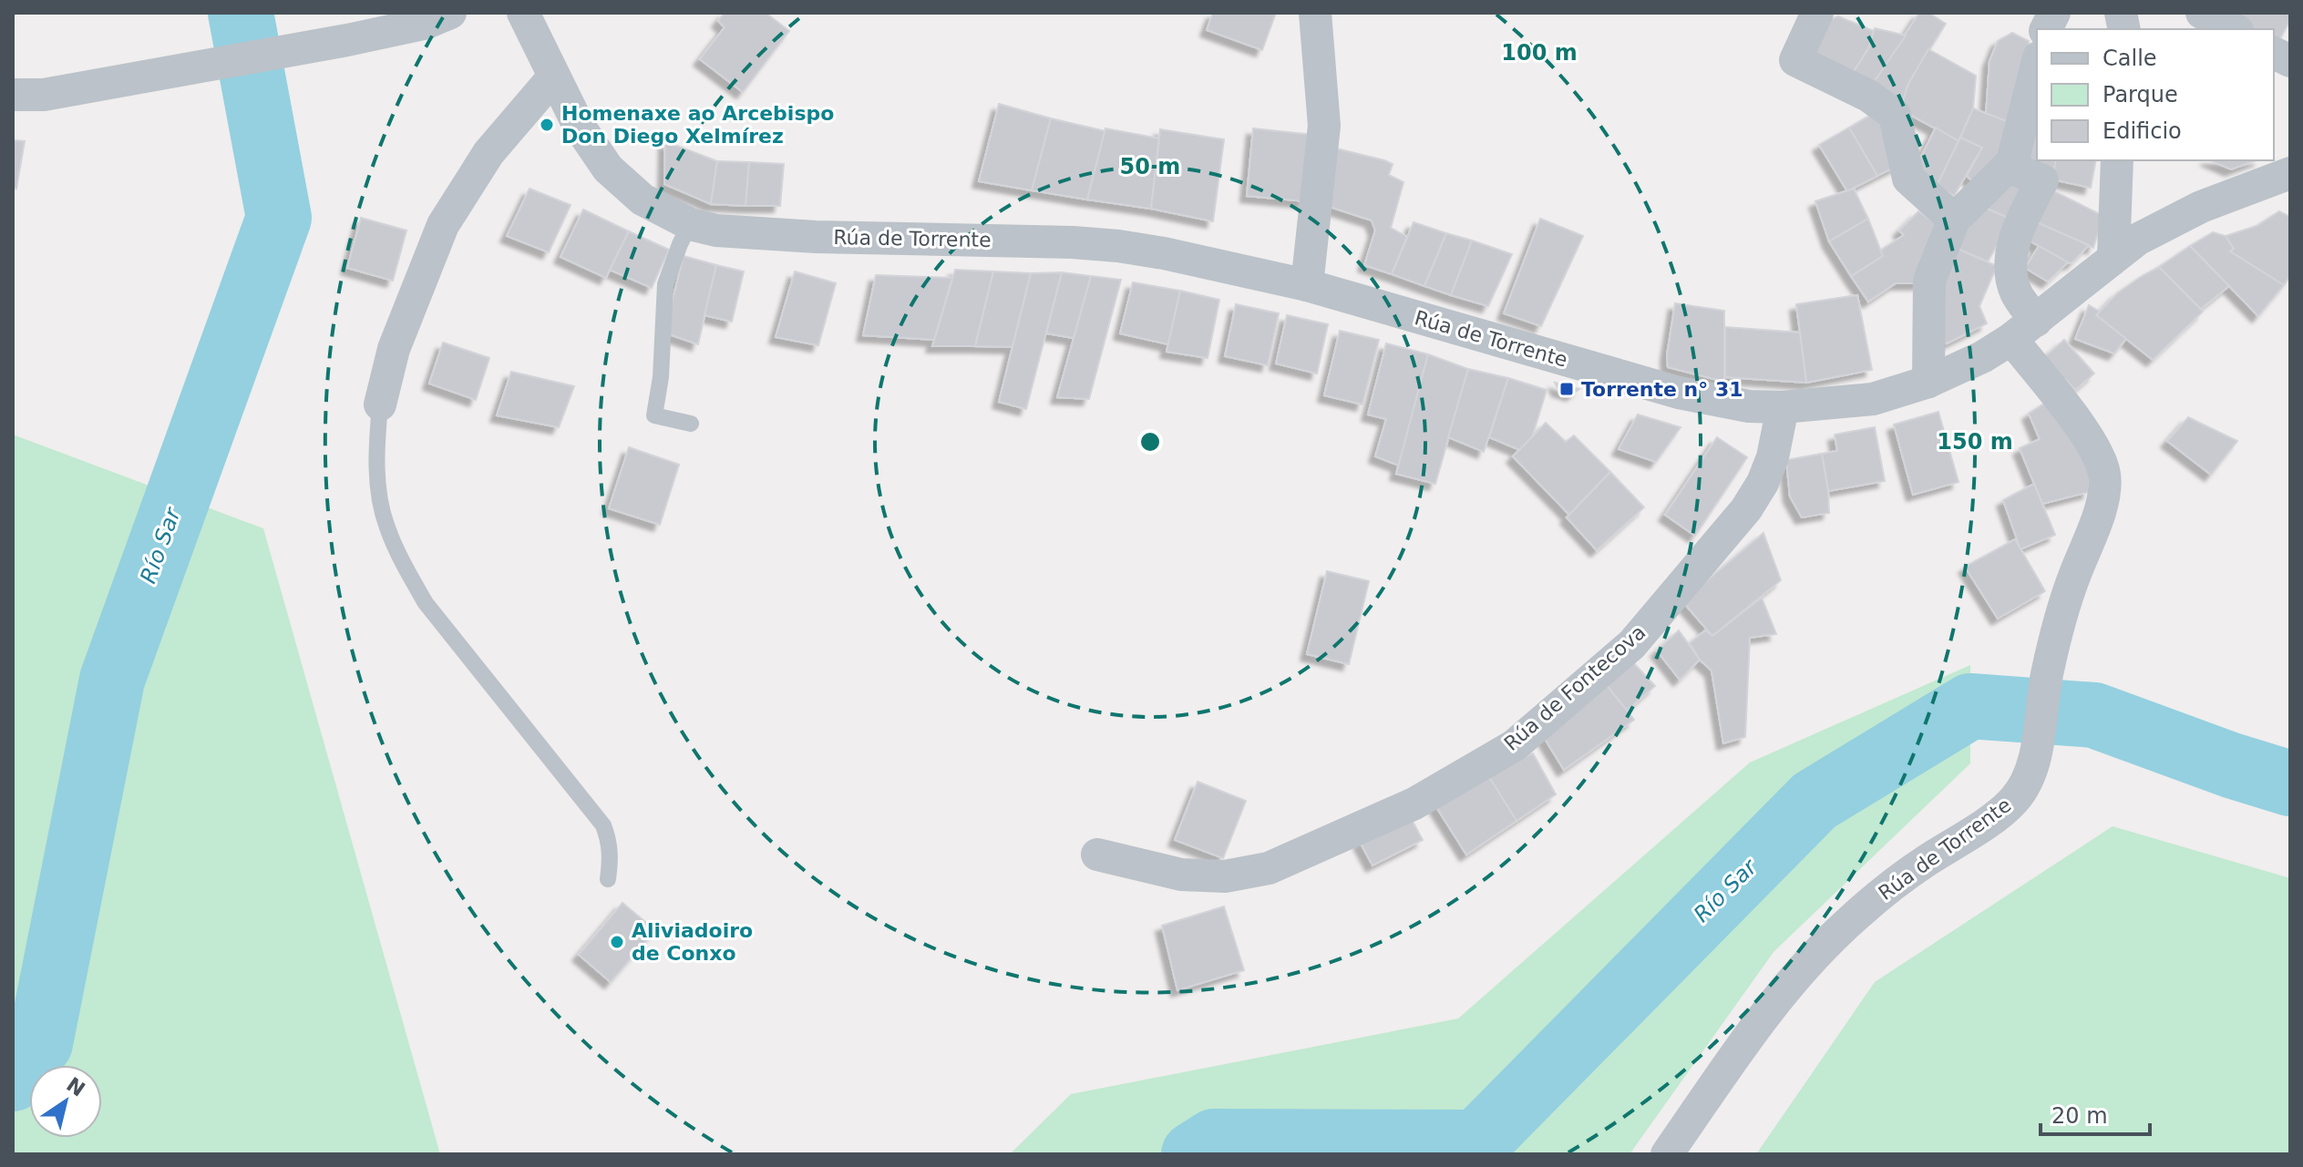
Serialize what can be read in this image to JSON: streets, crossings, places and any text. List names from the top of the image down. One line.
{"streets":{"street":["Rúa de Torrente","Rúa de Fontecova"]},"crossings":[["Rúa de Torrente","Rúa de Fontecova"]],"water":["Río Sar"],"places":{"other":["Homenaxe ao Arcebispo Don Diego Xelmírez","Aliviadoiro de Conxo"],"transit":["Torrente n° 31"]},"legend":["Calle","Parque","Edificio"],"scale_bar":"20 m","north":"top right","rings":["100 m","50 m","150 m"]}
